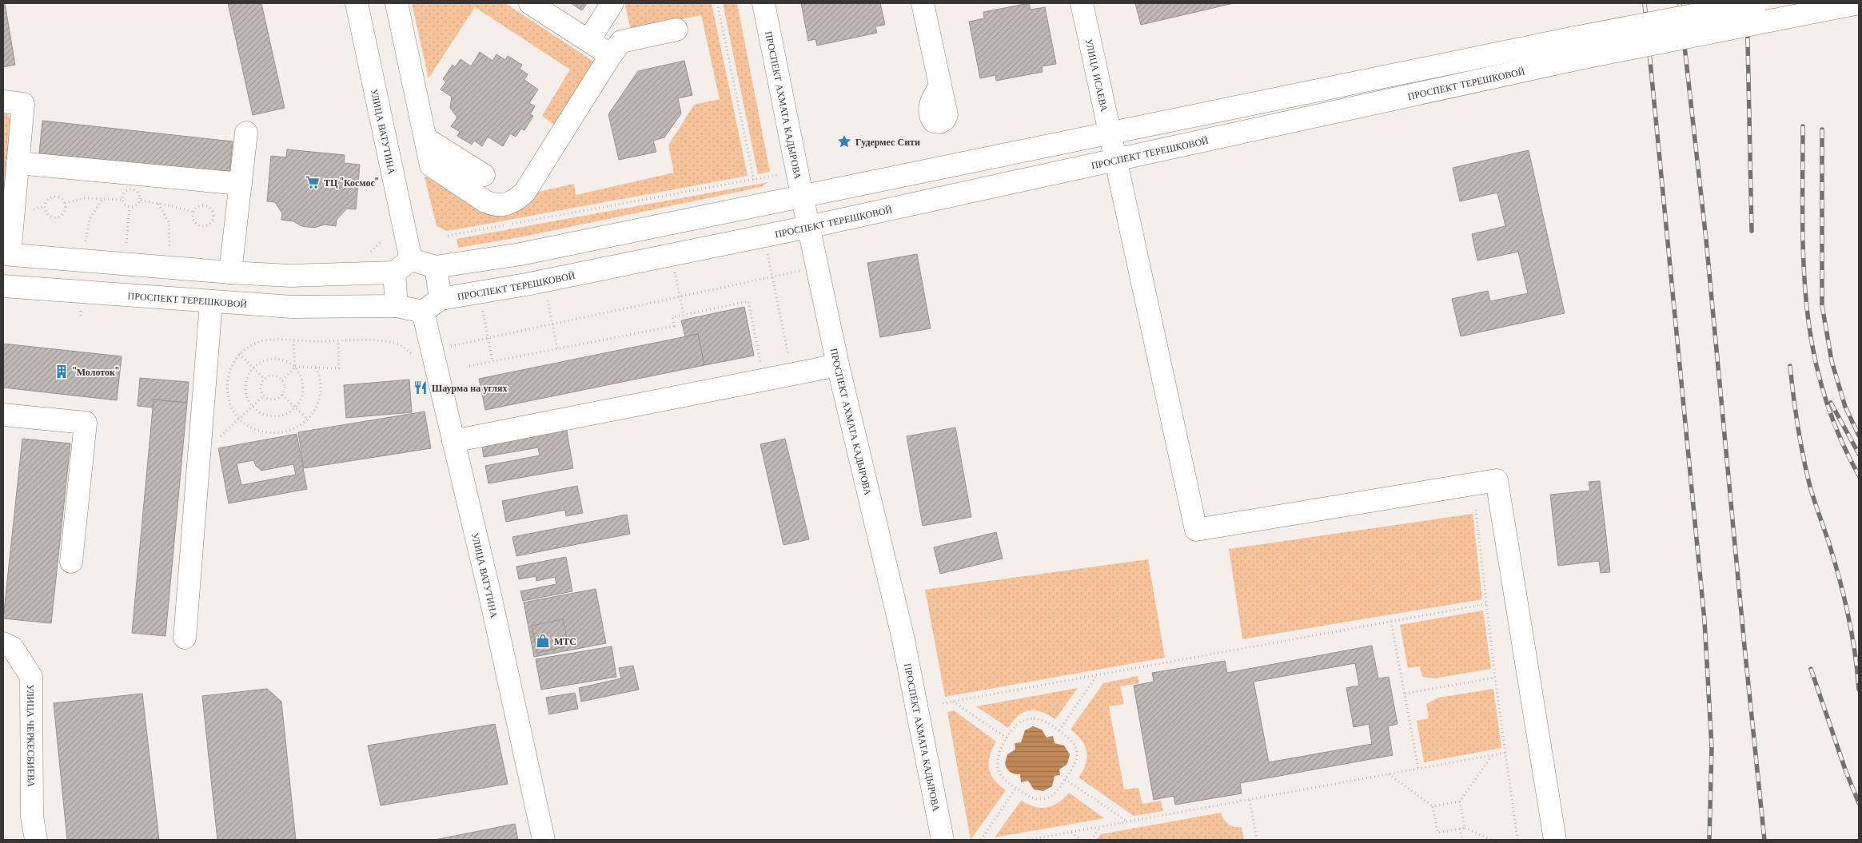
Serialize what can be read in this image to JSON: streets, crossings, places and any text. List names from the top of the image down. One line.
{"streets":{"main road":["УЛИЦА ИСАЕВА","ПРОСПЕКТ ТЕРЕШКОВОЙ","ПРОСПЕКТ АХМАТА КАДЫРОВА","УЛИЦА ВАТУТИНА","УЛИЦА ЧЕРКЕСБИЕВА"]},"crossings":[["УЛИЦА ИСАЕВА","ПРОСПЕКТ ТЕРЕШКОВОЙ"],["ПРОСПЕКТ ТЕРЕШКОВОЙ","ПРОСПЕКТ АХМАТА КАДЫРОВА"],["ПРОСПЕКТ ТЕРЕШКОВОЙ","УЛИЦА ВАТУТИНА"]],"places":{"place":["Гудермес Сити"],"supermarket":["ТЦ \"Космос\""],"building":["\"Молоток\""],"restaurant":["Шаурма на углях"],"shop":["МТС"]}}
